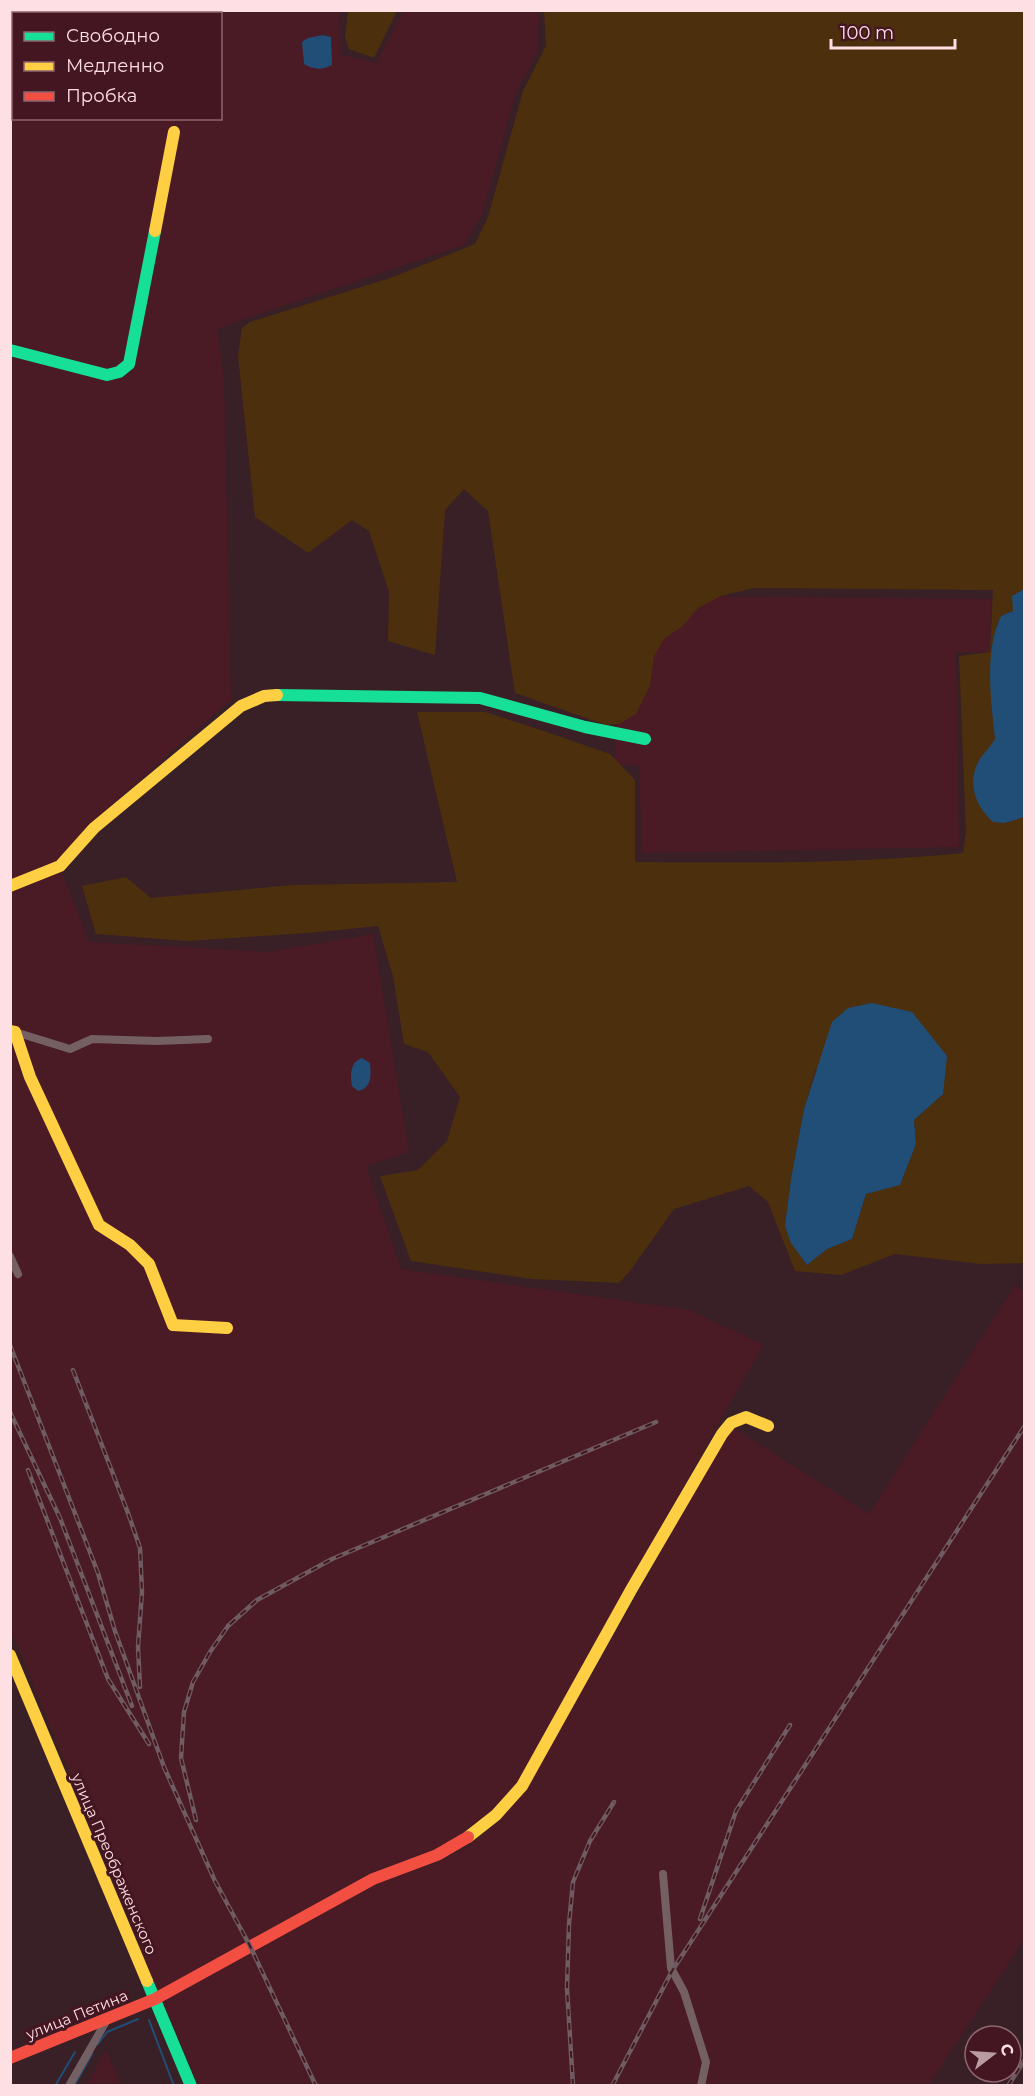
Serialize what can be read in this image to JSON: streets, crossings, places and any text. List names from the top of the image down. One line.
{"streets":{"street":["улица Преображенского","улица Петина"]},"crossings":[["улица Преображенского","улица Петина"]],"legend":["Свободно","Медленно","Пробка"],"scale_bar":"100 m","north":"right"}
